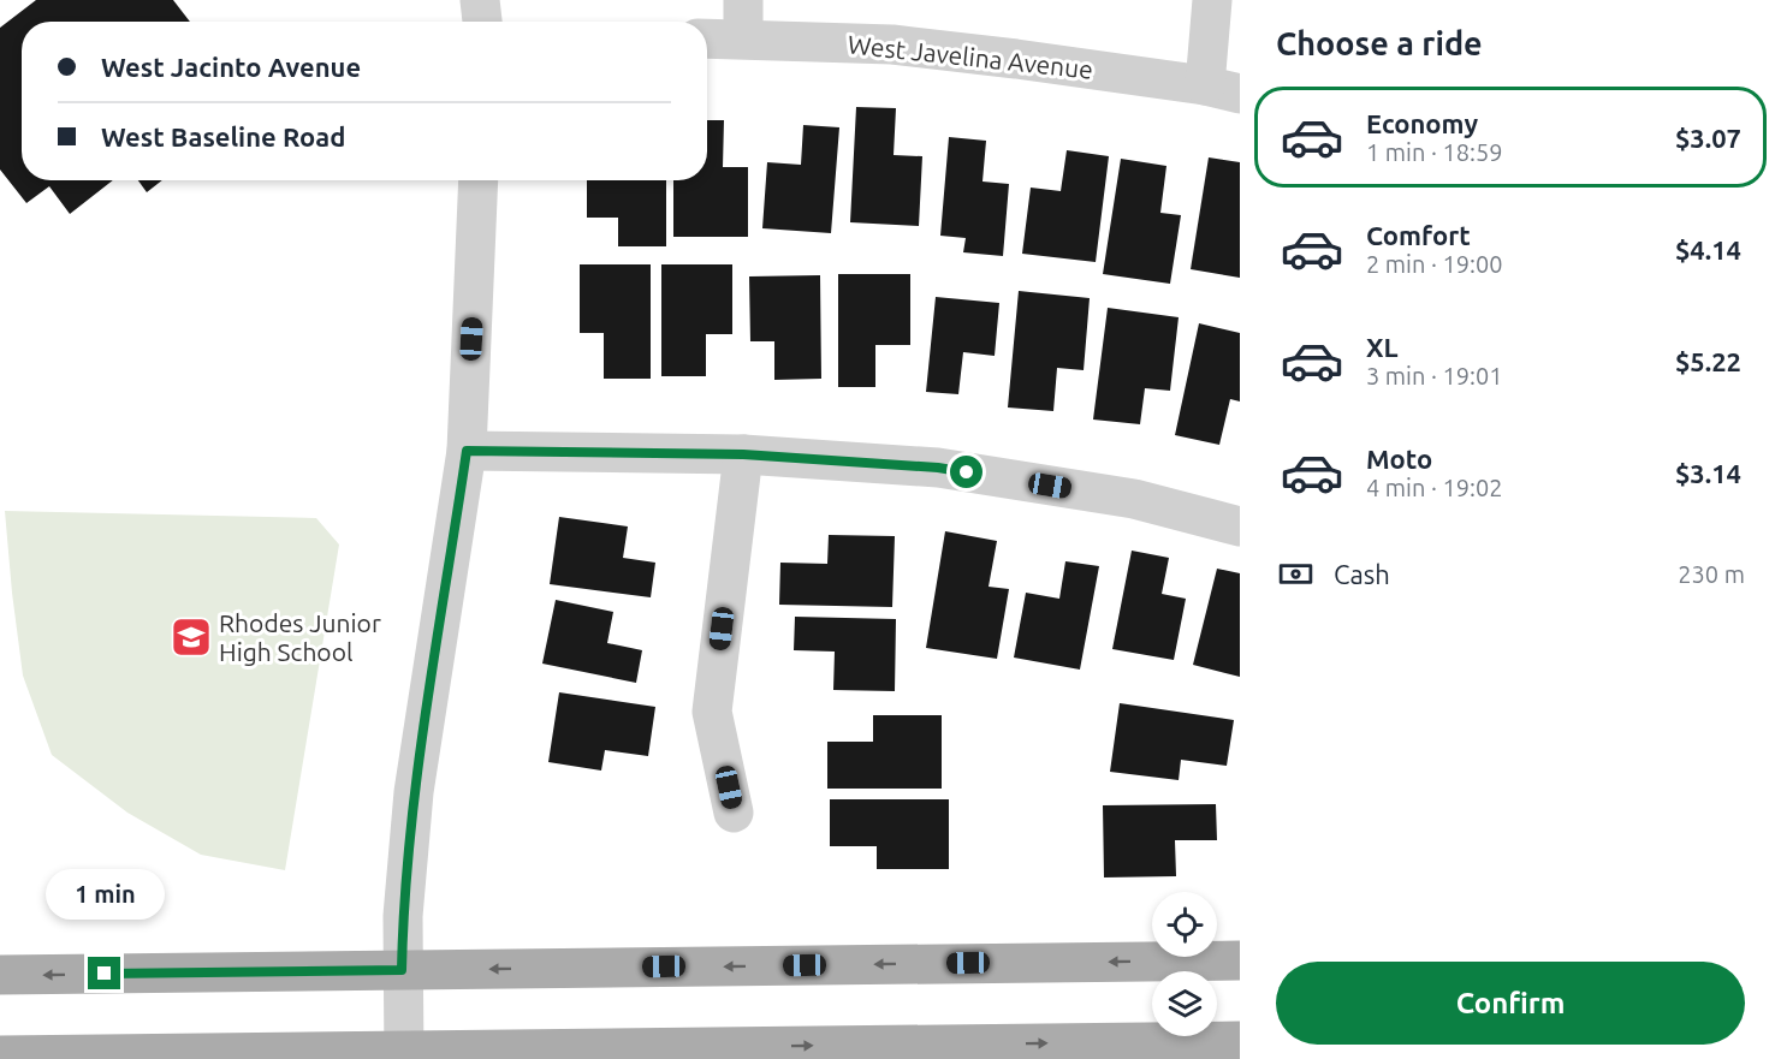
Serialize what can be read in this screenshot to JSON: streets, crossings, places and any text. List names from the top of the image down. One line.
{"streets":{"street":["West Javelina Avenue"]},"places":{"school or university":["Rhodes Junior High School"]},"page":{"heading":"Choose a ride","banner":["West Jacinto Avenue","West Baseline Road"],"list":[{"name":"Economy","note":"1 min · 18:59","value":"$3.07"},{"name":"Comfort","note":"2 min · 19:00","value":"$4.14"},{"name":"XL","note":"3 min · 19:01","value":"$5.22"},{"name":"Moto","note":"4 min · 19:02","value":"$3.14"}],"pay":["Cash","230 m"],"bubble":"1 min","buttons":"Confirm"}}
